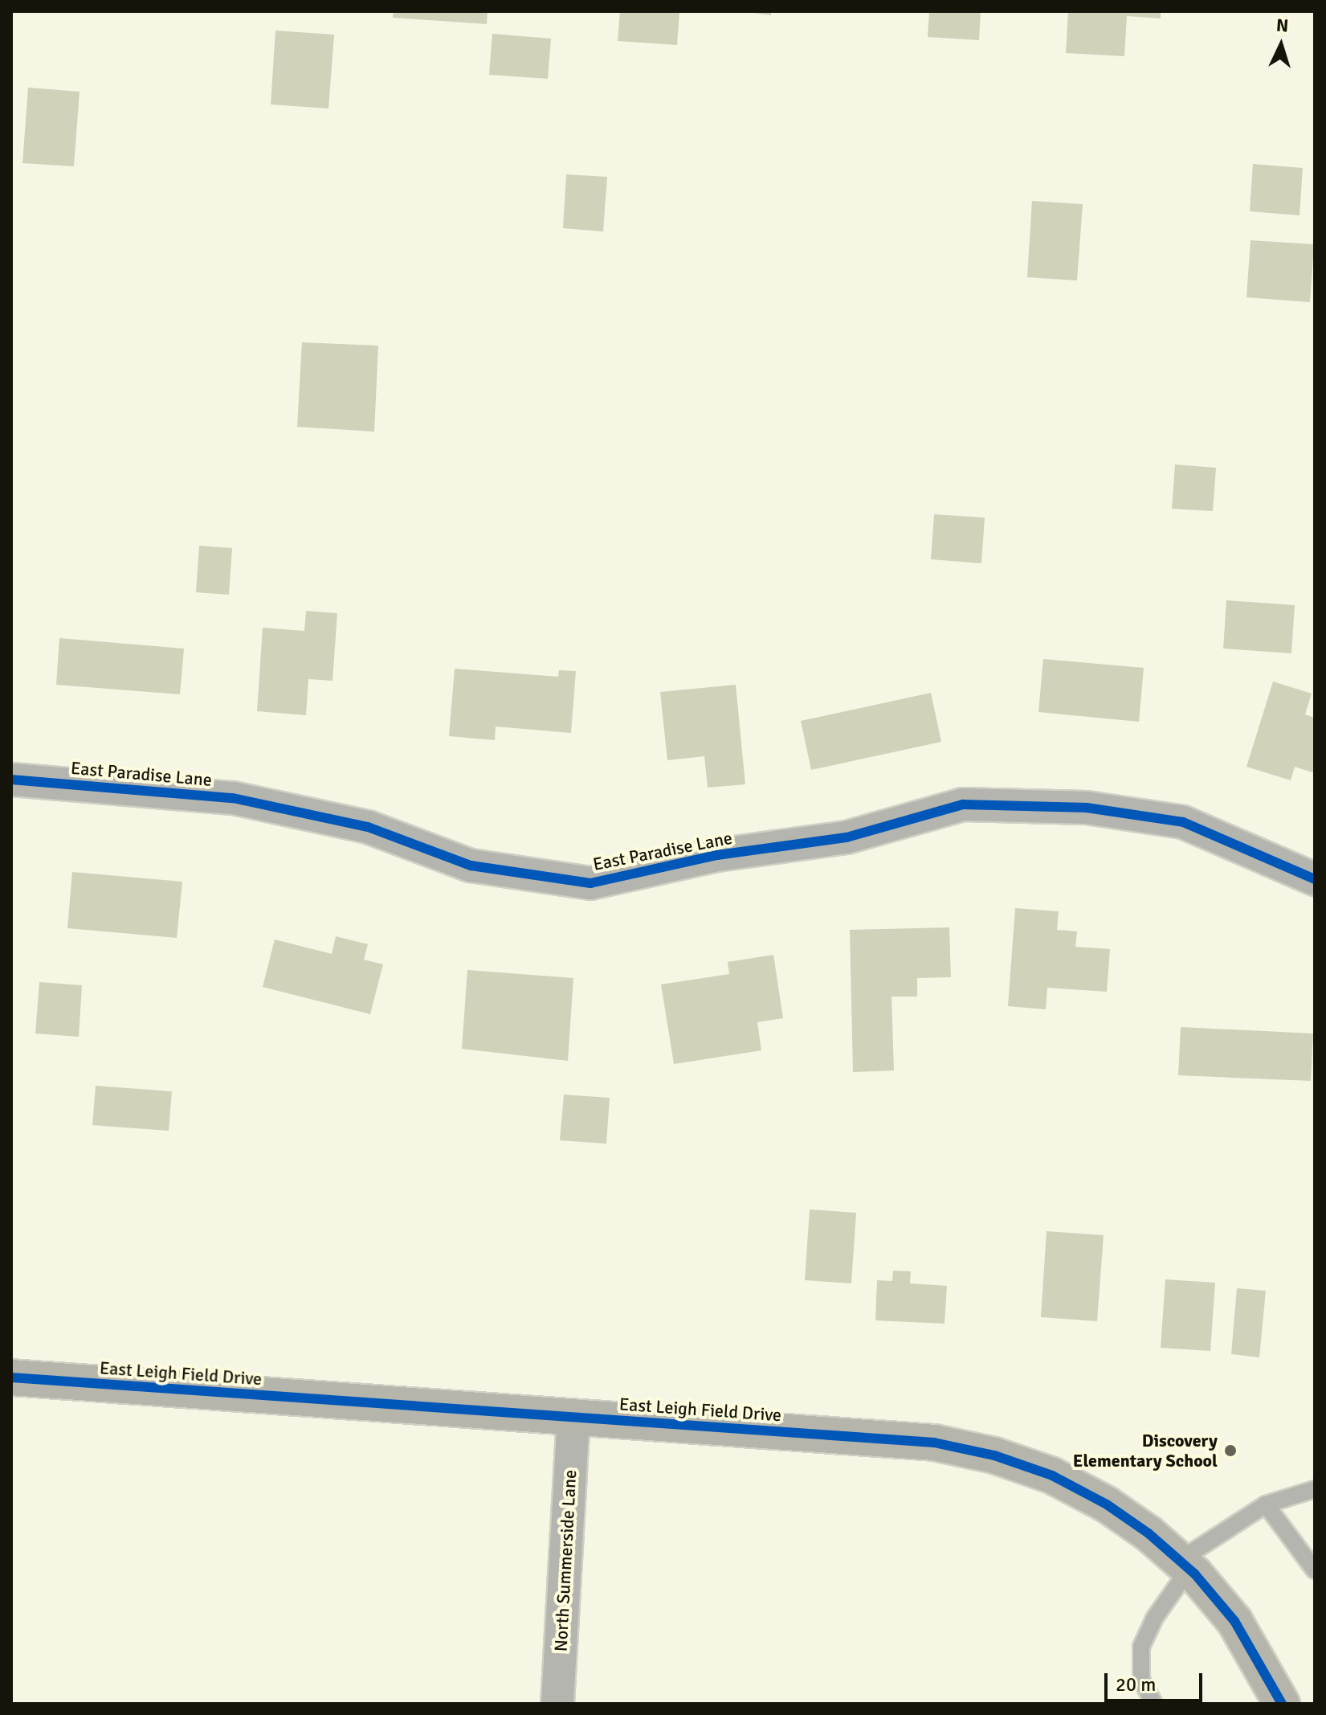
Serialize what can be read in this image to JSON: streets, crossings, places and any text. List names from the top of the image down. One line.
{"streets":{"street":["East Paradise Lane","East Leigh Field Drive","North Summerside Lane"]},"crossings":[["East Leigh Field Drive","North Summerside Lane"]],"places":["Discovery Elementary School"],"scale_bar":"20 m","north":"top"}
